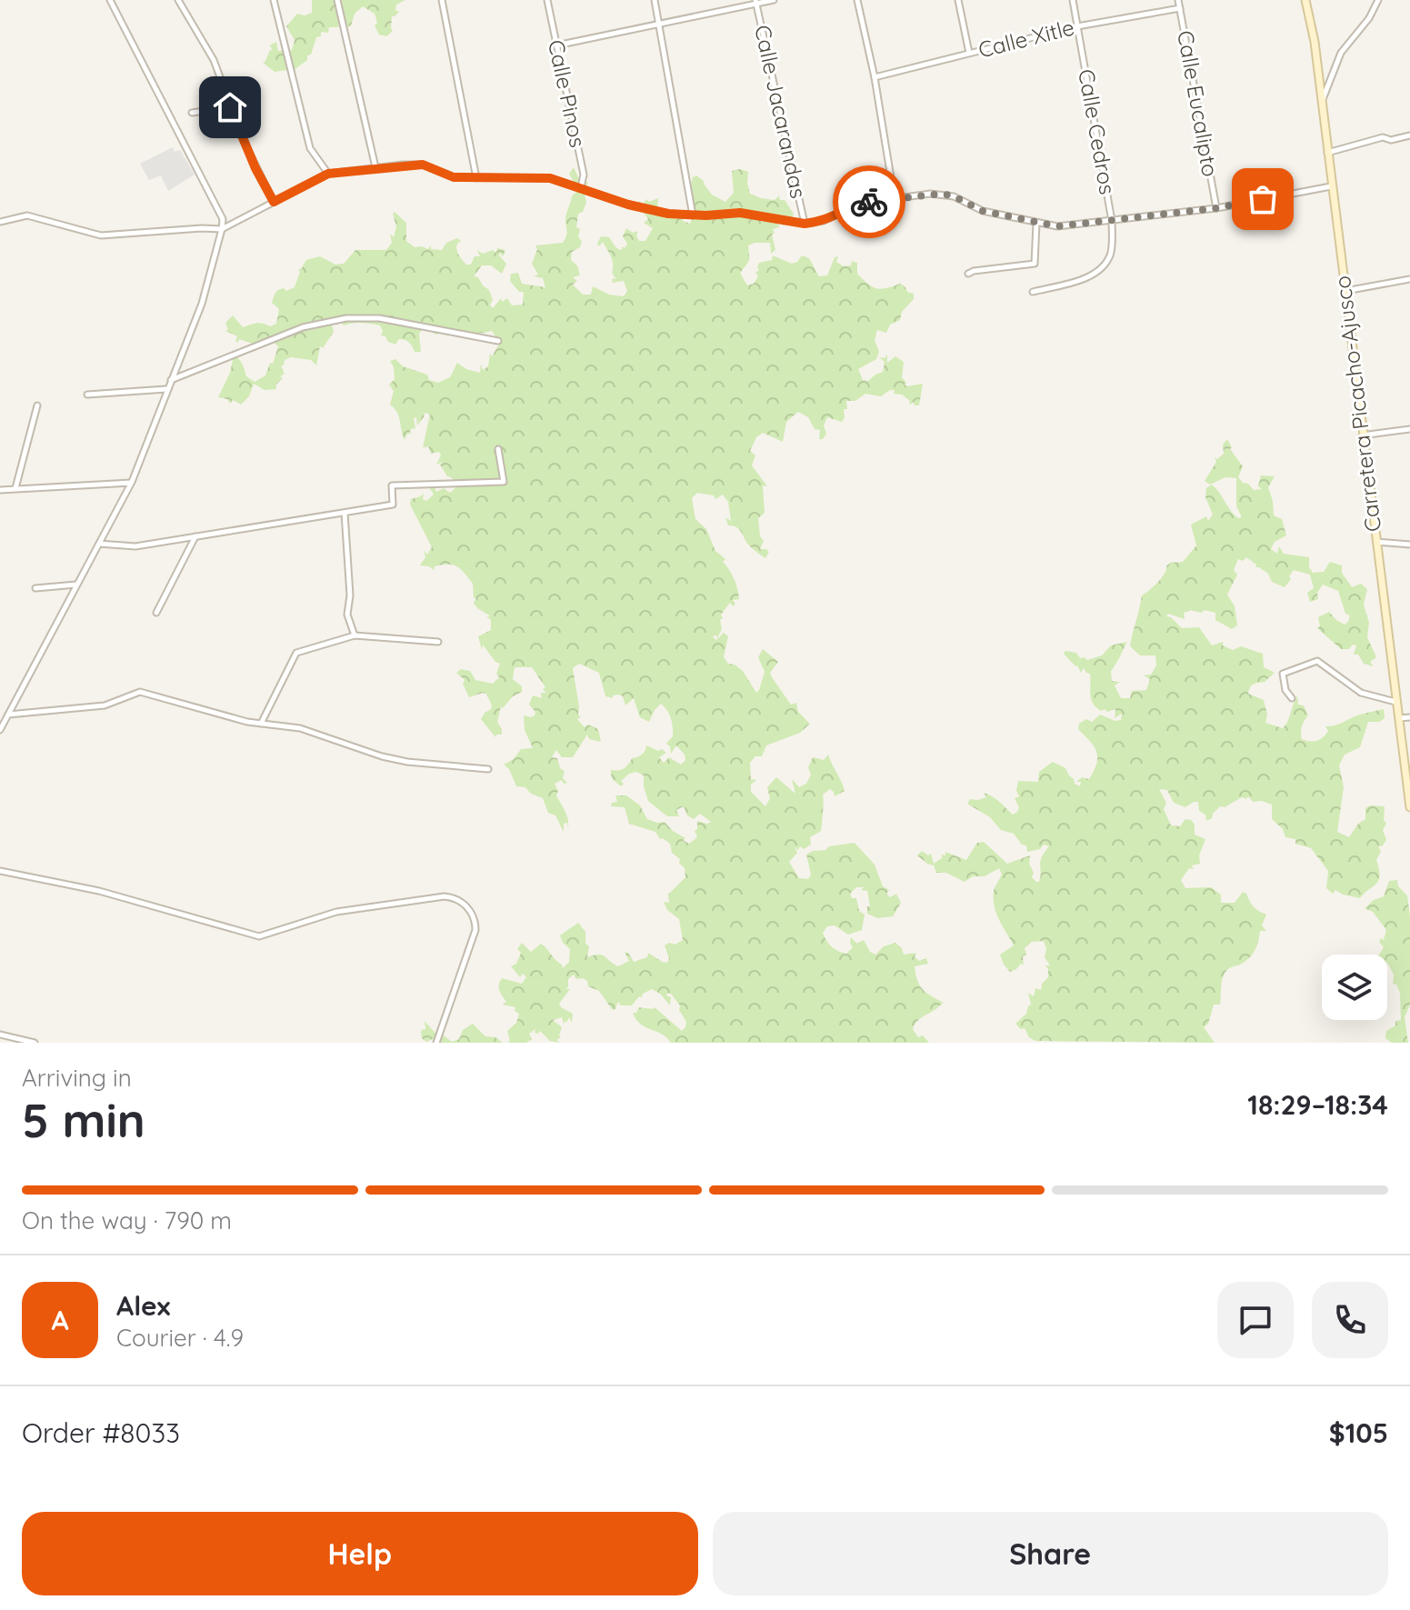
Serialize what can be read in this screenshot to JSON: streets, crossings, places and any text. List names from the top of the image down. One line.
{"streets":{"main road":["Carretera Picacho-Ajusco"],"street":["Calle Xitle","Calle Pinos","Calle Eucalipto","Calle Jacarandas","Calle Cedros"]},"crossings":[["Calle Xitle","Calle Eucalipto"],["Calle Xitle","Calle Cedros"]],"page":{"heading":["5 min","Arriving in","18:29–18:34"],"panel":["Alex","Courier · 4.9","Order #8033","$105"],"bar":"On the way · 790 m","round":"A","buttons":["Help","Share"]}}
